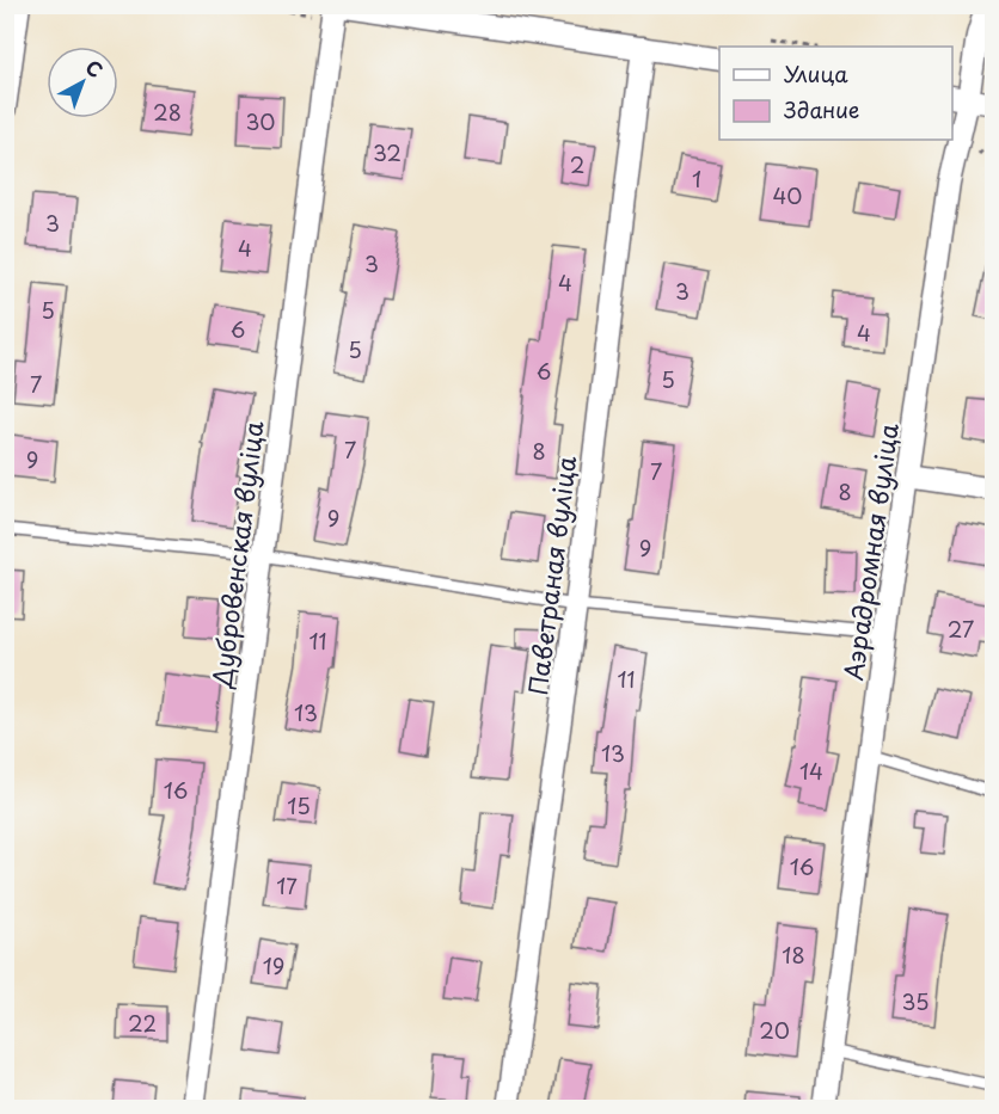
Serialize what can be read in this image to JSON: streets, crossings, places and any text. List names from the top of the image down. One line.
{"streets":{"street":["Аэрадромная вуліца","Дубровенская вуліца","Паветраная вуліца"]},"house_numbers":["28","30","32","2","1","40","3","4","3","4","3","5","6","4","5","6","5","7","7","8","9","7","8","9","9","27","11","11","13","13","14","16","15","16","17","18","19","35","22","20"],"legend":["Улица","Здание"],"north":"top right"}
